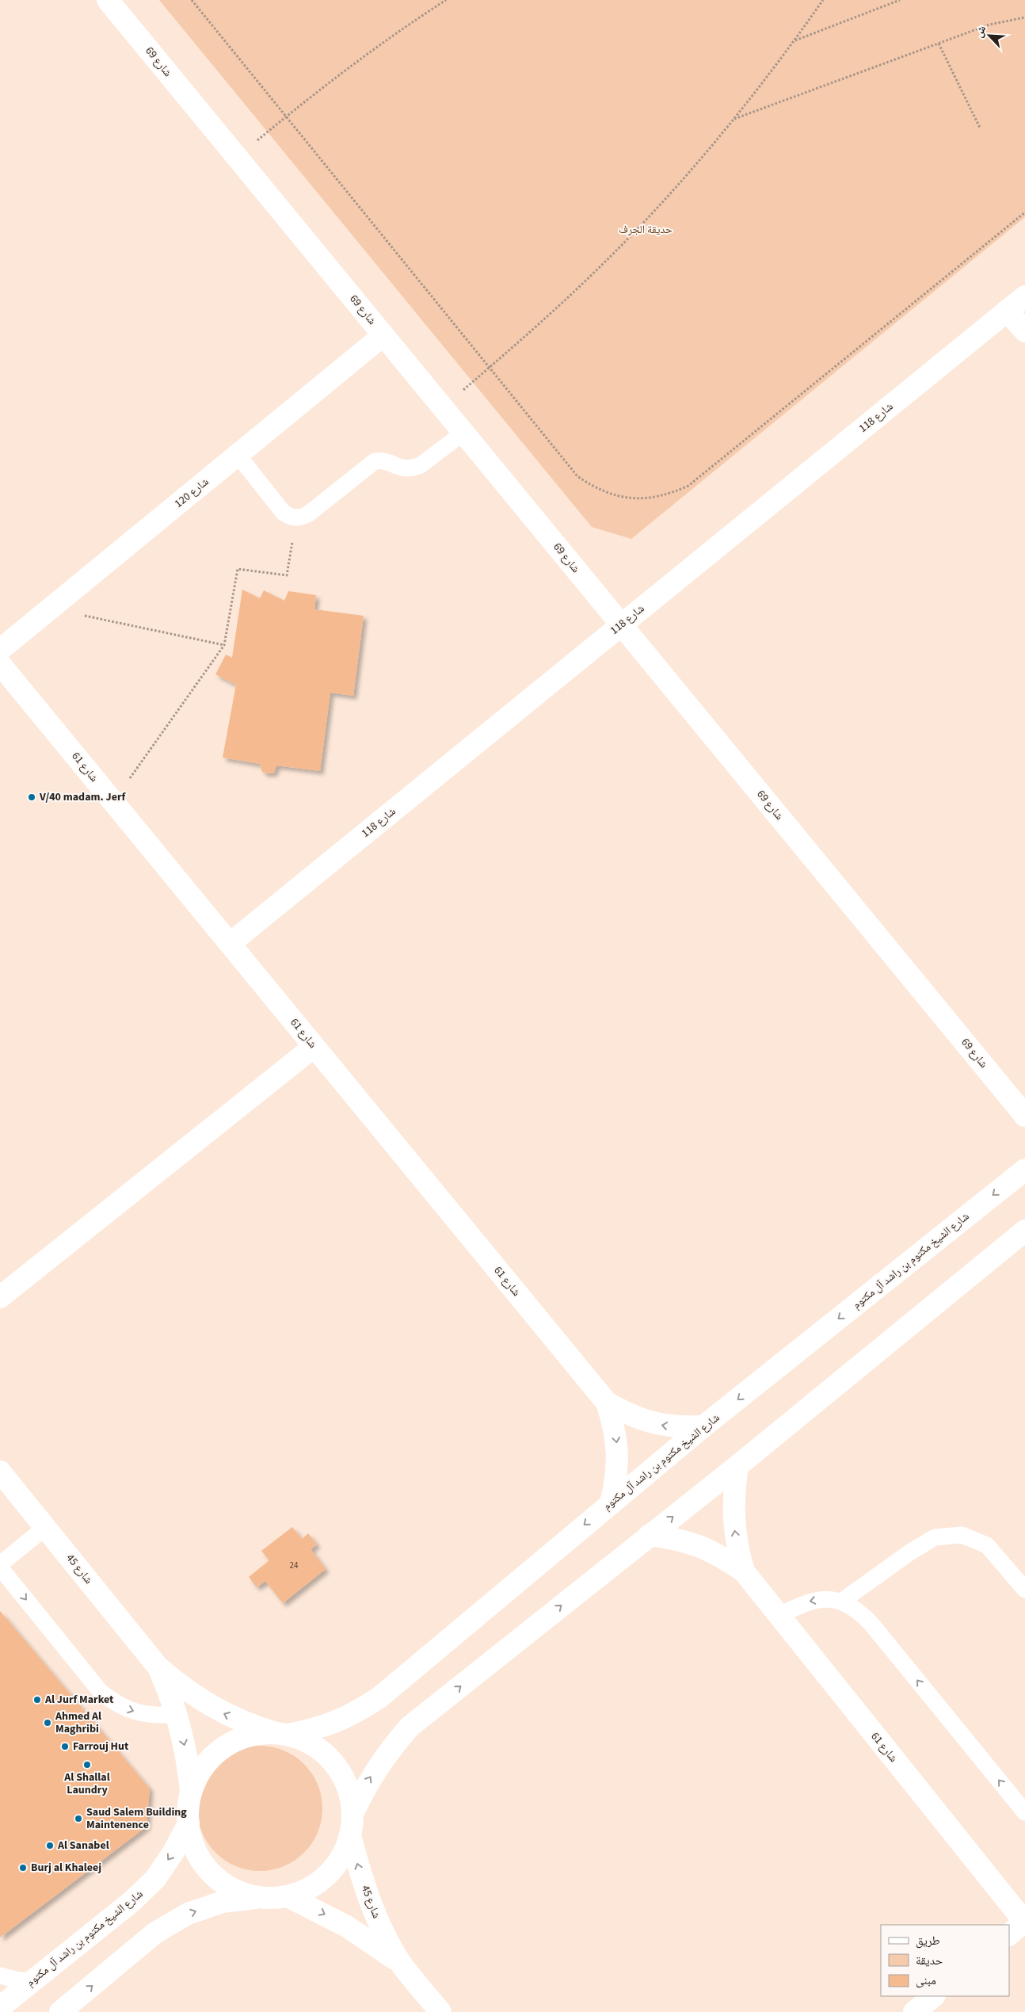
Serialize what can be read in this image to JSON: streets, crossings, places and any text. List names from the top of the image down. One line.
{"streets":{"street":["شارع 69","شارع 118","شارع 120","شارع 61","شارع الشيخ مكتوم بن راشد آل مكتوم","شارع 45"]},"crossings":[["شارع 69","شارع 118"],["شارع 69","شارع 120"],["شارع 118","شارع 61"],["شارع 61","شارع الشيخ مكتوم بن راشد آل مكتوم"],["شارع الشيخ مكتوم بن راشد آل مكتوم","شارع 45"]],"parks":["حديقة الجرف"],"places":["V/40 madam. Jerf","Al Jurf Market","Ahmed Al Maghribi","Farrouj Hut","Al Shallal Laundry","Saud Salem Building Maintenence","Al Sanabel","Burj al Khaleej"],"house_numbers":["24"],"legend":["طريق","حديقة","مبنى"],"north":"top left"}
